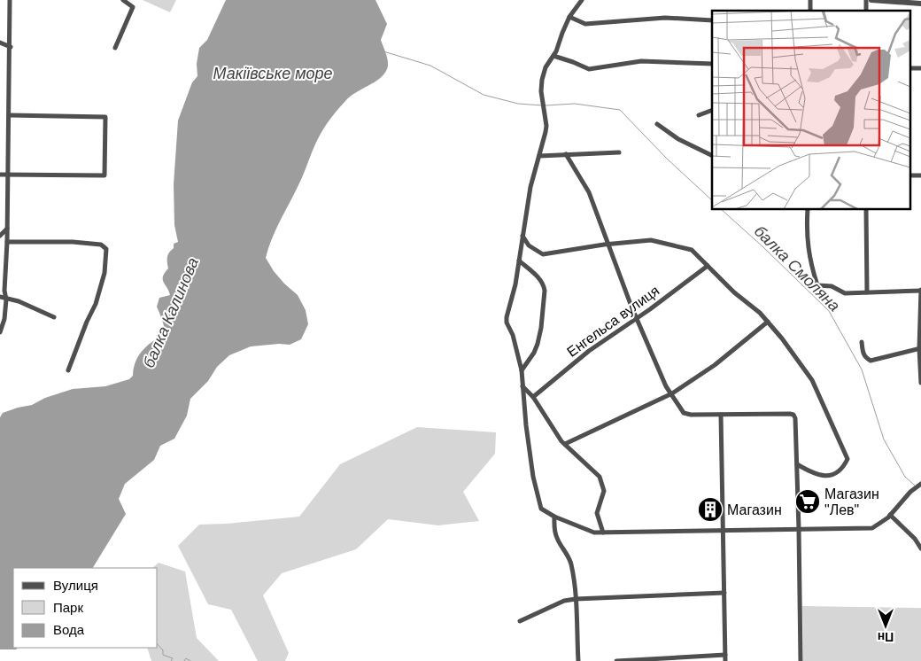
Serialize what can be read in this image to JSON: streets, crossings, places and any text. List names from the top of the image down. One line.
{"streets":{"street":["Енгельса вулиця"]},"water":["Макіївське море","балка Смоляна","балка Калинова"],"places":{"supermarket":["Магазин \"Лев\""],"building":["Магазин"]},"legend":["Вулиця","Парк","Вода"],"north":"bottom"}
